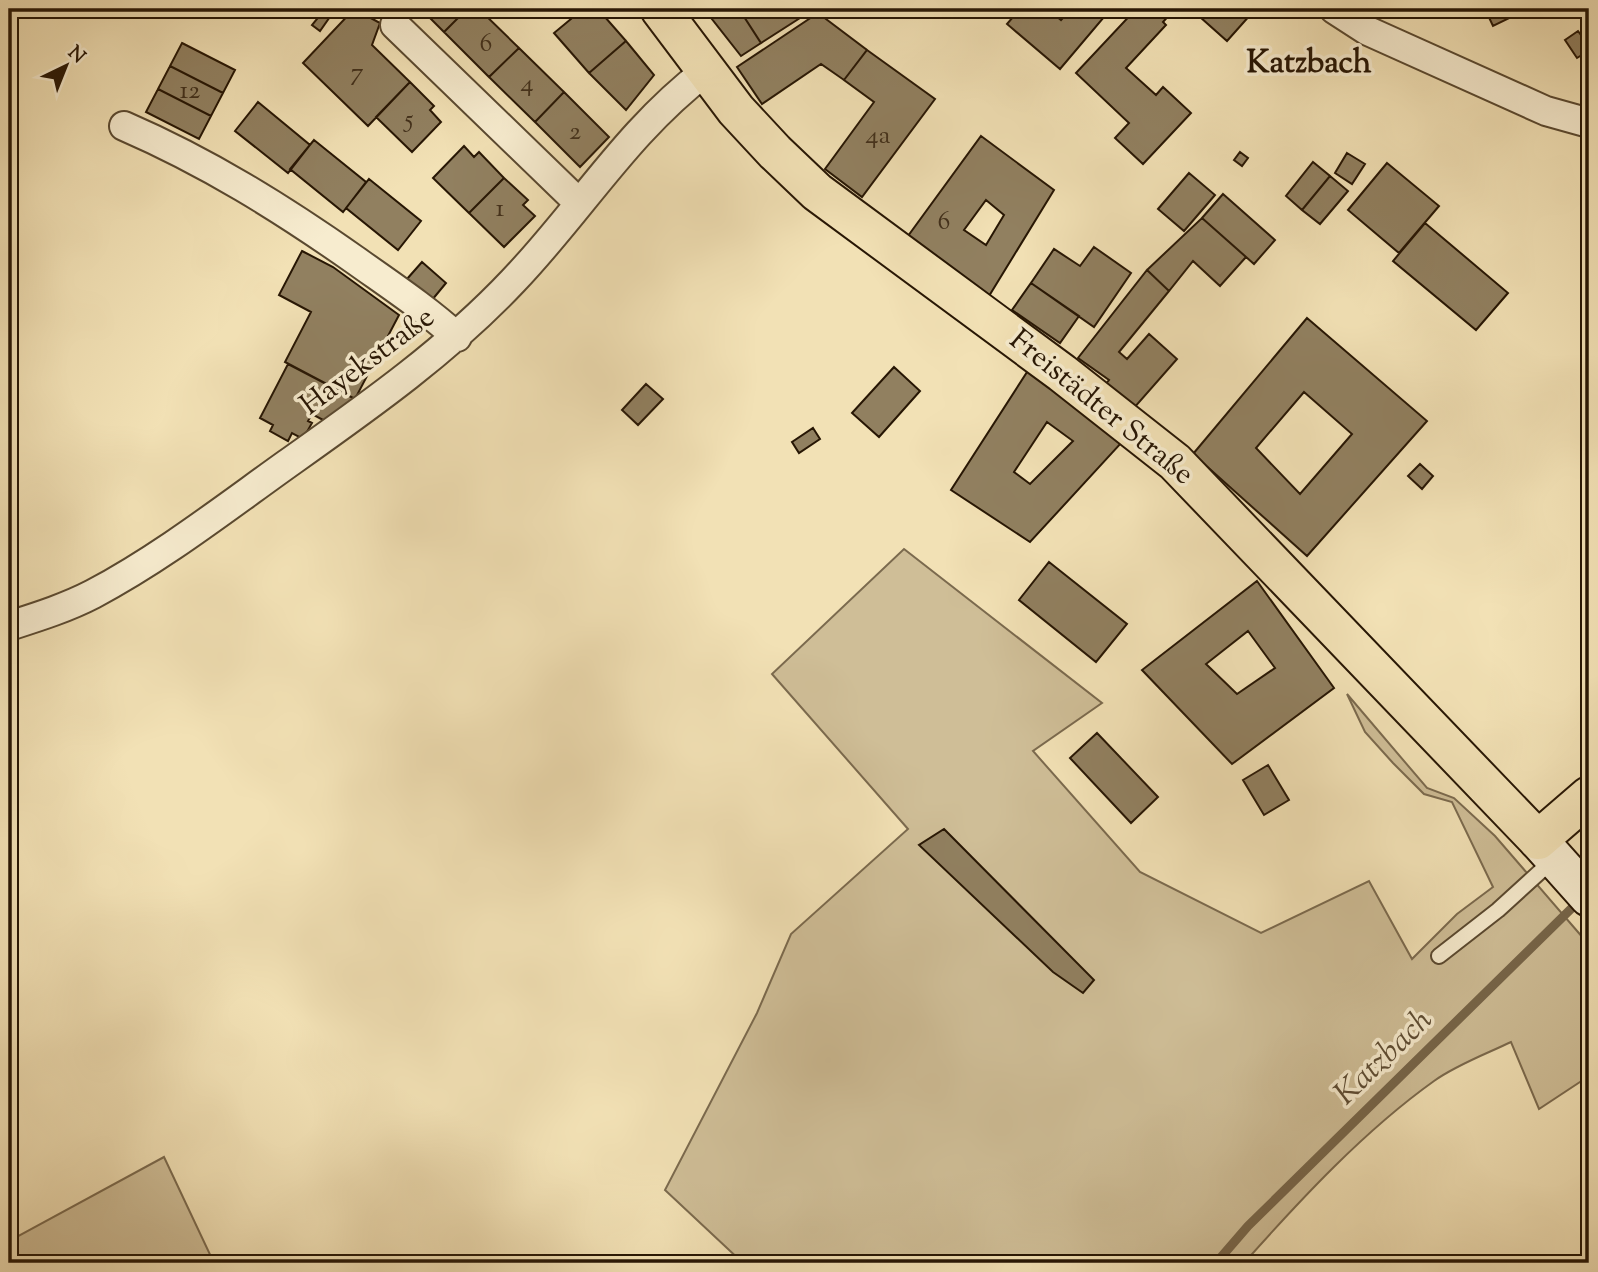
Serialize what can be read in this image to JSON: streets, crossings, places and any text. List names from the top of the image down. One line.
{"streets":{"main road":["Freistädter Straße"],"street":["Hayekstraße"]},"crossings":[["Hayekstraße","Freistädter Straße"]],"districts":["Katzbach"],"water":["Katzbach"],"house_numbers":["6","7","4","12","5","2","4a","1","6"],"north":"top right"}
